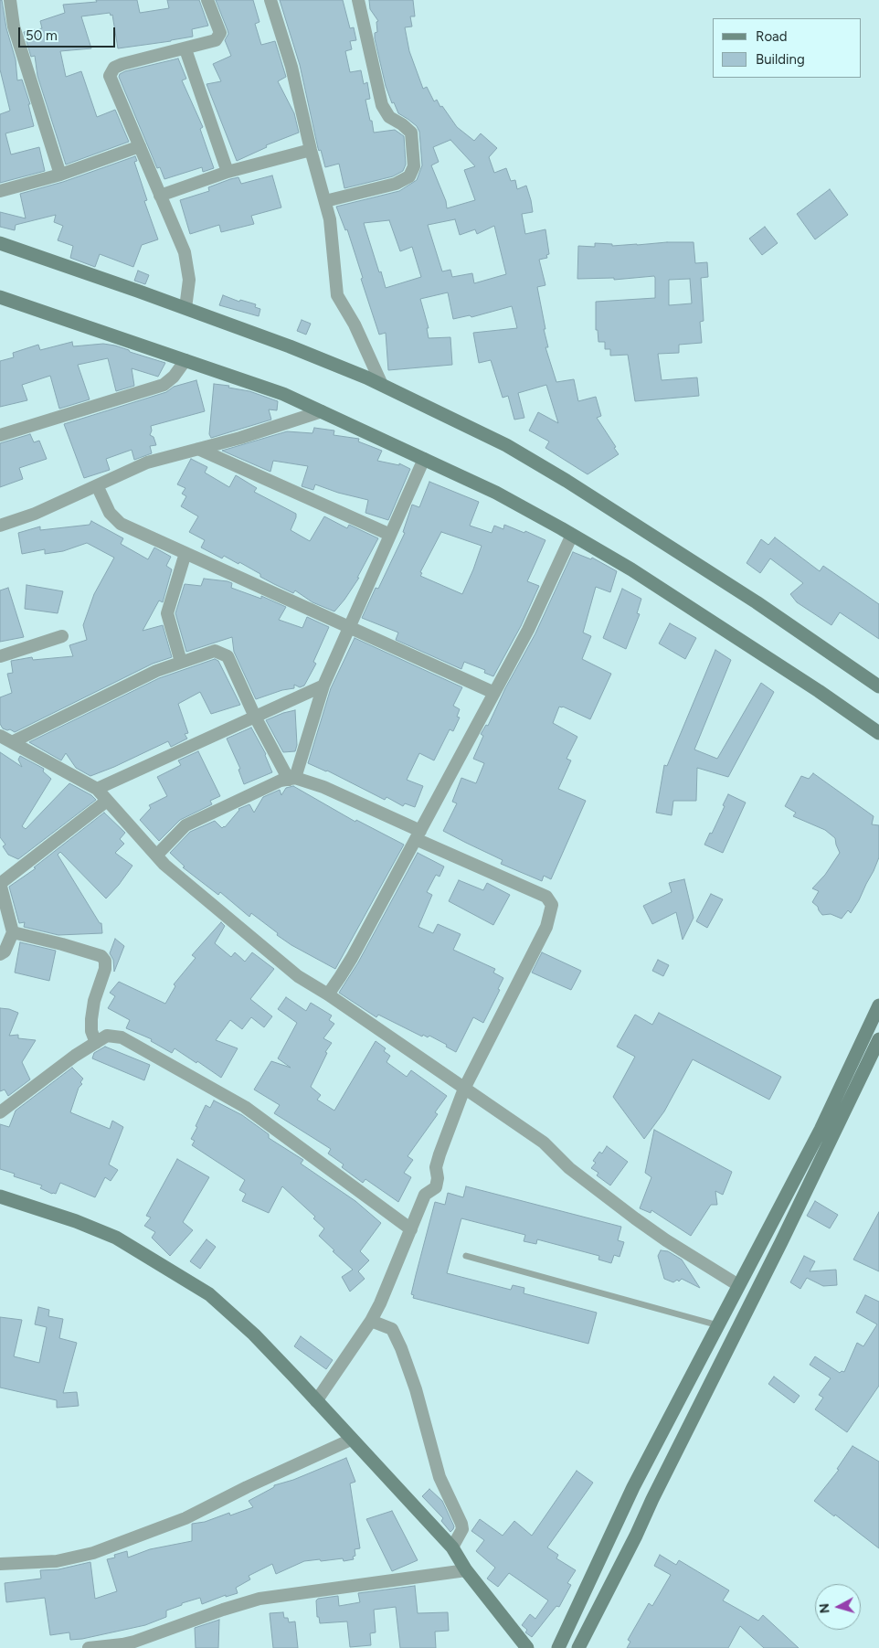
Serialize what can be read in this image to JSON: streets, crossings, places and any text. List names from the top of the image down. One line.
{"legend":["Road","Building"],"scale_bar":"50 m","north":"left"}
